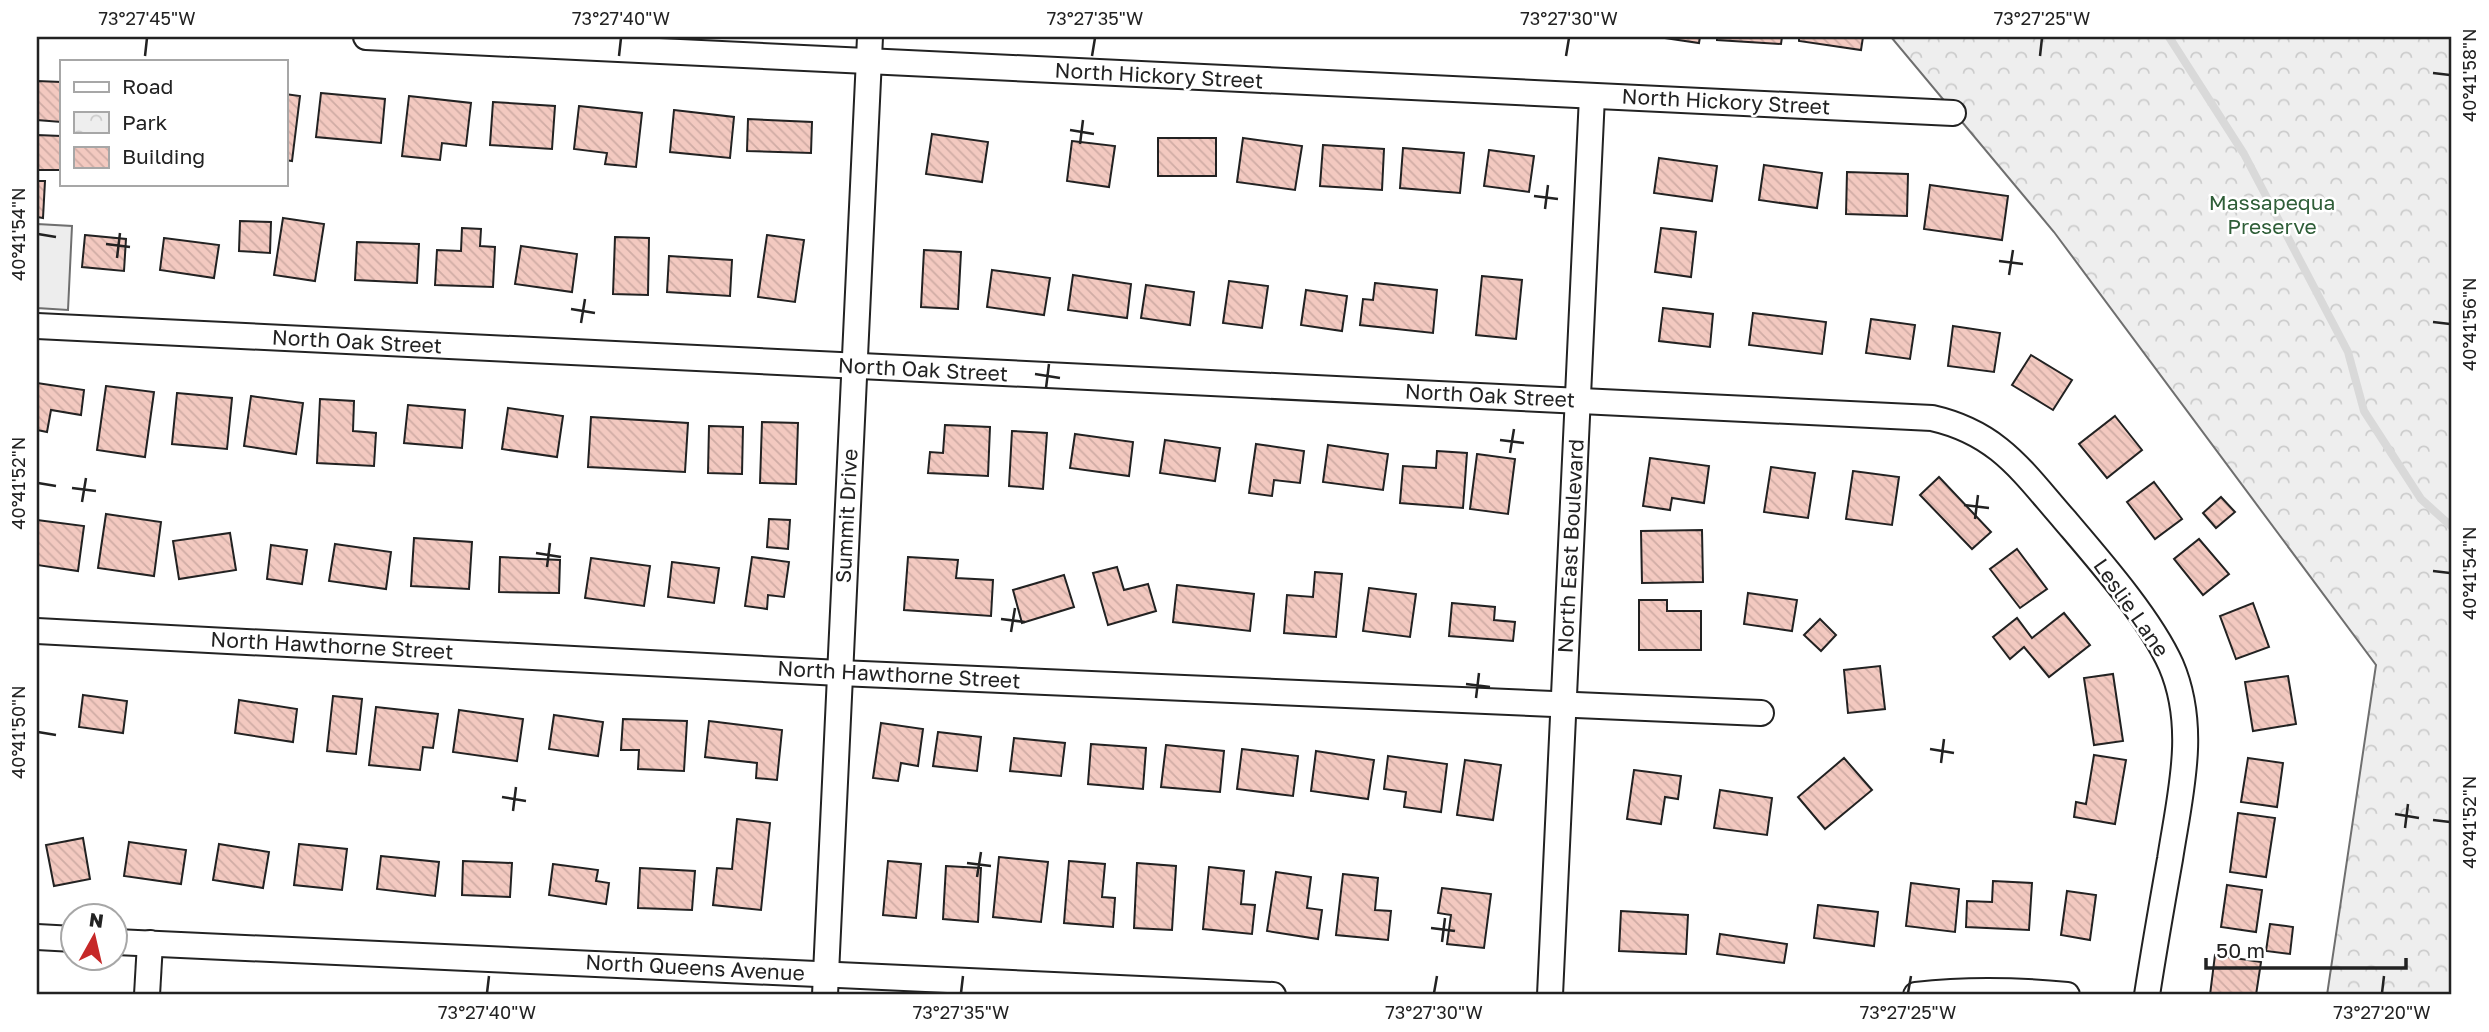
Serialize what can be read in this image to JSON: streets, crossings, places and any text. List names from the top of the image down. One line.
{"streets":{"street":["North Hickory Street","North Oak Street","Summit Drive","North East Boulevard","Leslie Lane","North Hawthorne Street","North Queens Avenue"]},"crossings":[["North Hickory Street","Summit Drive"],["North Hickory Street","North East Boulevard"],["North Oak Street","Summit Drive"],["North Oak Street","North East Boulevard"],["North Oak Street","Leslie Lane"],["Summit Drive","North Hawthorne Street"],["Summit Drive","North Queens Avenue"],["North East Boulevard","North Hawthorne Street"]],"parks":["Massapequa Preserve"],"legend":["Road","Park","Building"],"scale_bar":"50 m","north":"top","coordinates":["73°27'45\"W","73°27'40\"W","73°27'35\"W","73°27'30\"W","73°27'25\"W","40°41'58\"N","40°41'54\"N","40°41'56\"N","40°41'52\"N","40°41'50\"N","73°27'20\"W"]}
